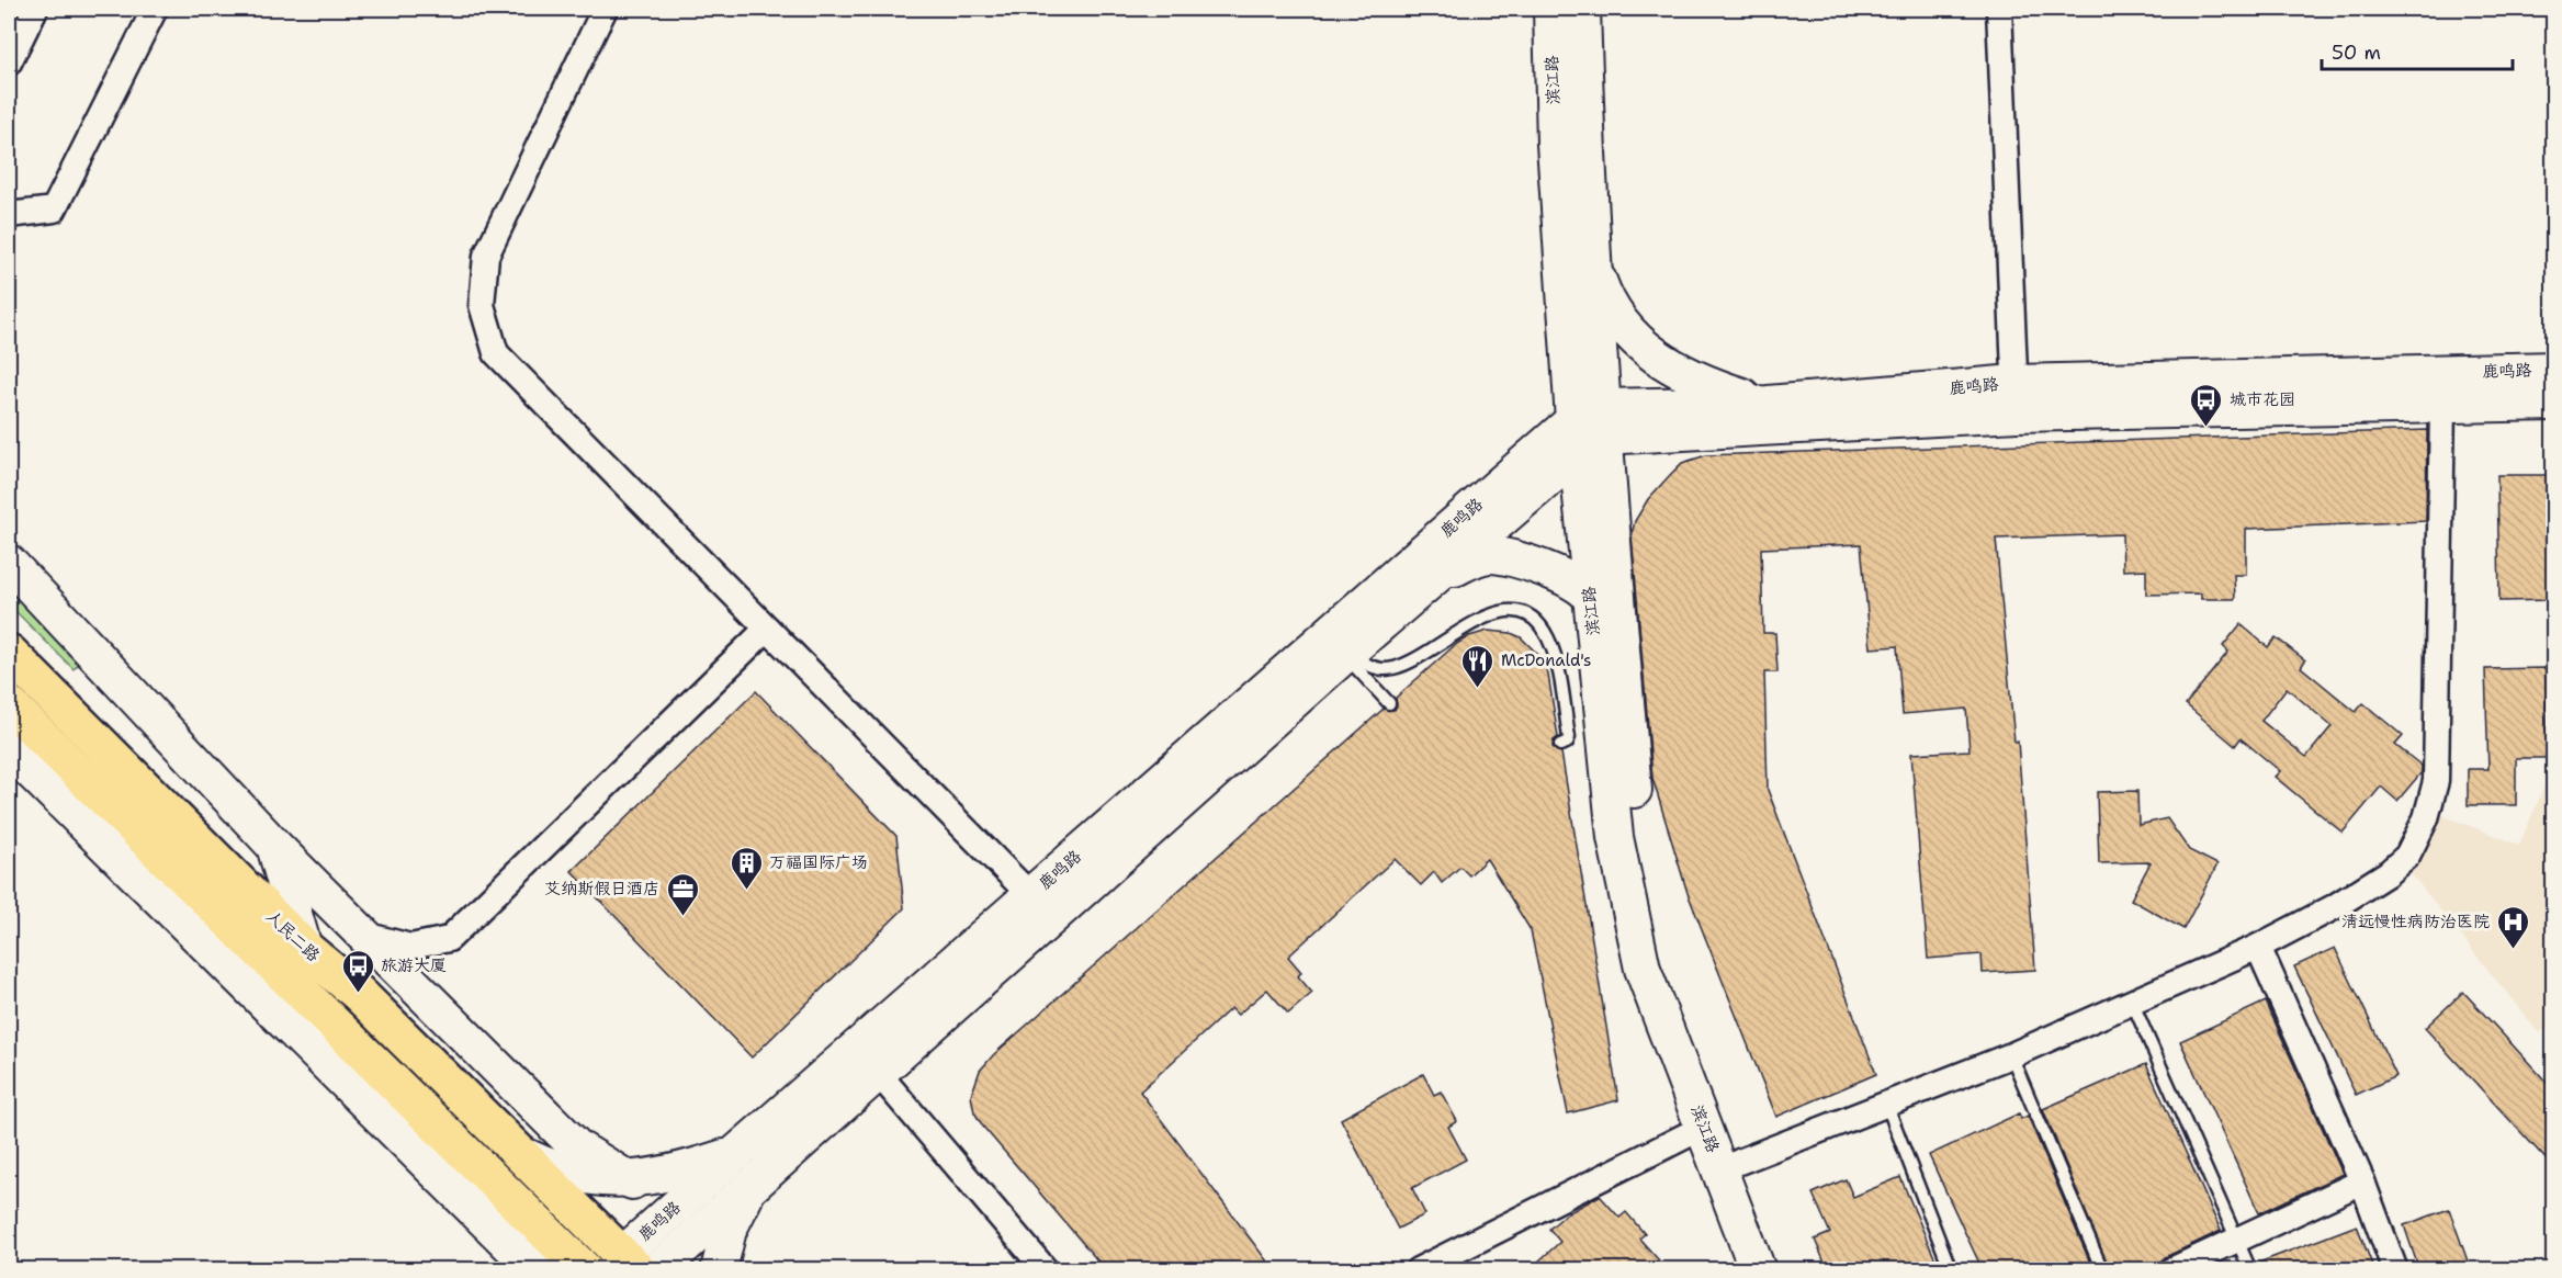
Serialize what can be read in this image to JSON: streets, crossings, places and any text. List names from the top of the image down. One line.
{"streets":{"main road":["人民二路"],"street":["滨江路","鹿鸣路"]},"crossings":[["滨江路","鹿鸣路"],["鹿鸣路","人民二路"]],"places":{"bus stop":["城市花园","旅游大厦"],"restaurant":["McDonald's"],"building":["万福国际广场"],"office":["艾纳斯假日酒店"],"hospital":["清远慢性病防治医院"]},"scale_bar":"50 m"}
